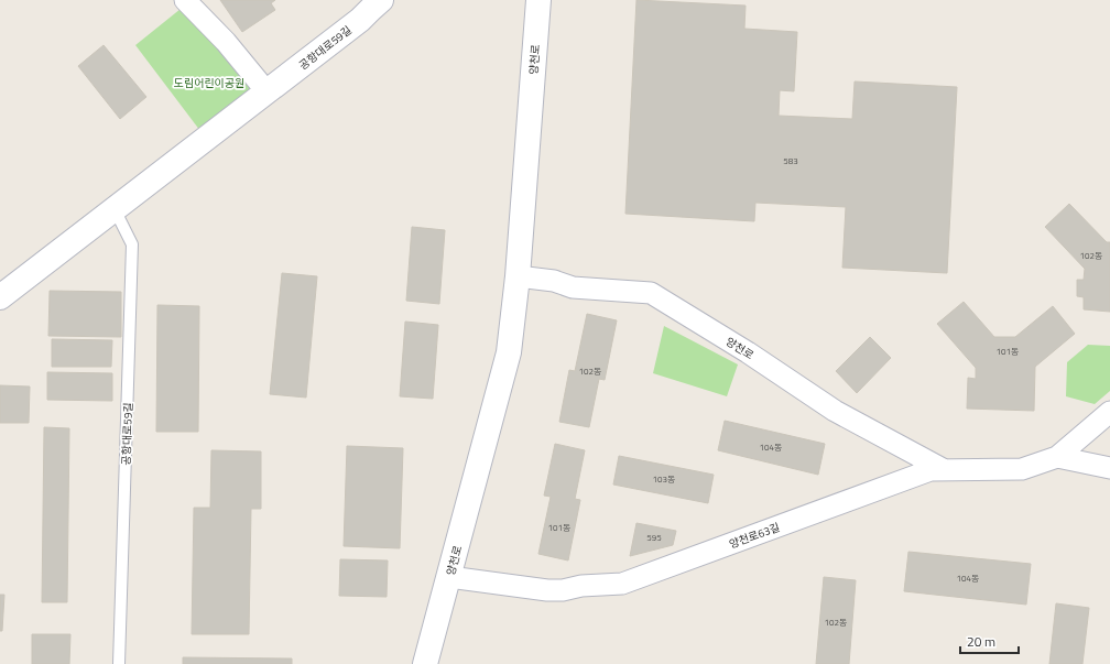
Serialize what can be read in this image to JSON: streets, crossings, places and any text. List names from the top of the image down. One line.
{"streets":{"main road":["공항대로59길","양천로"],"street":["양천로63길"]},"crossings":[["양천로","양천로63길"]],"parks":["도림어린이공원"],"house_numbers":["583","102동","101동","102동","104동","103동","101동","595","104동","102동"],"scale_bar":"20 m"}
